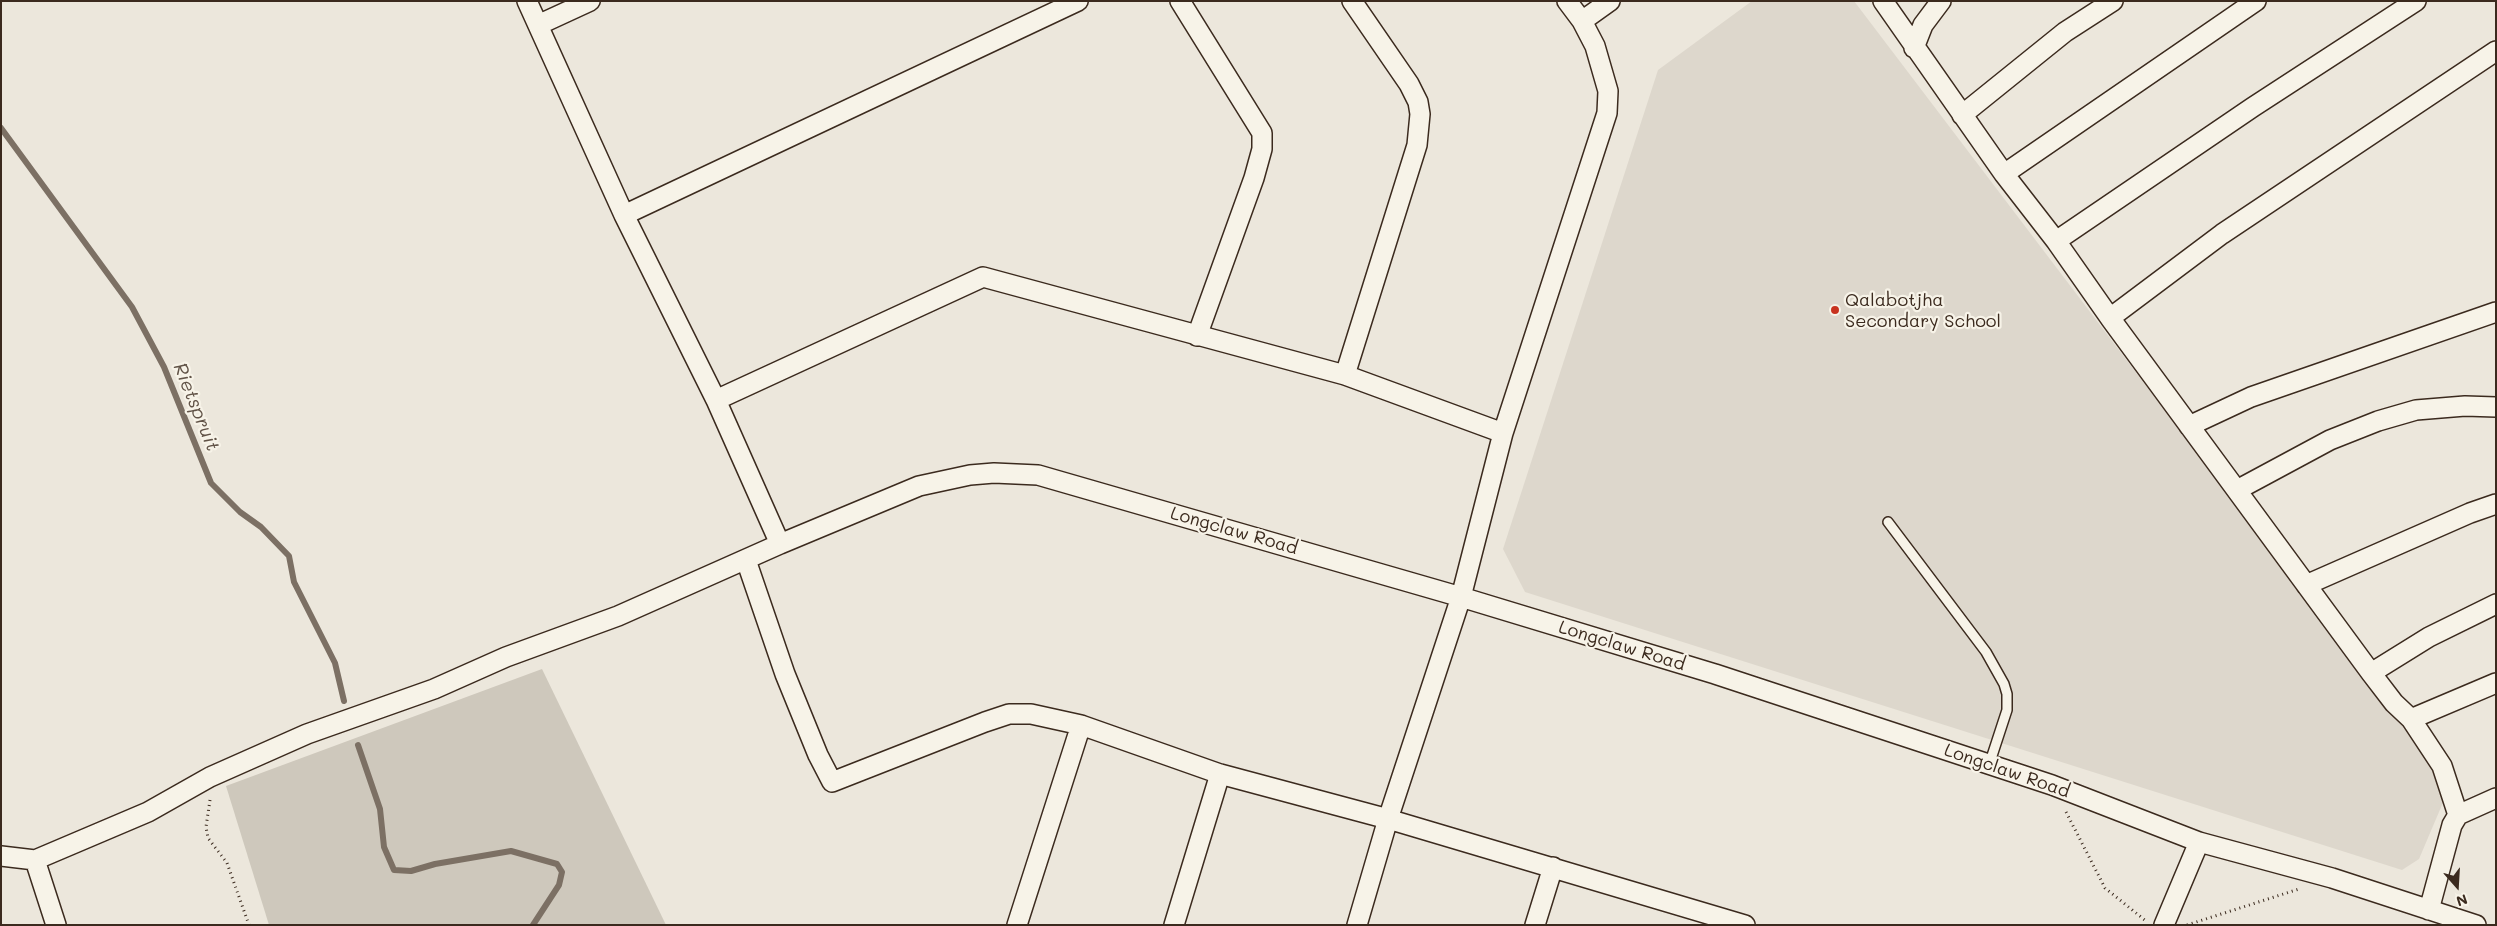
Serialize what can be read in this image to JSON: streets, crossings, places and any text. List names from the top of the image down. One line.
{"streets":{"street":["Longclaw Road"]},"water":["Rietspruit"],"places":["Qalabotjha Secondary School"],"north":"bottom"}
